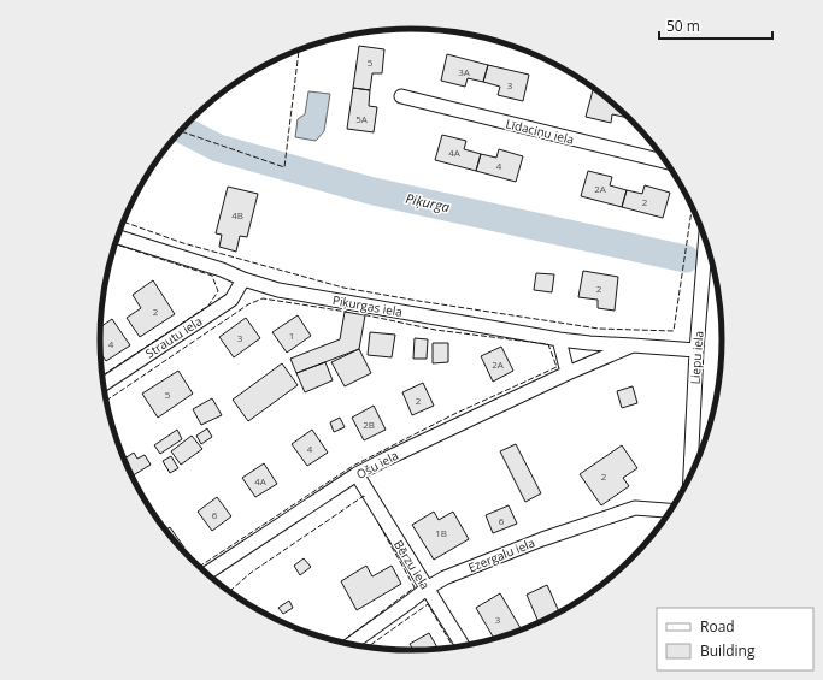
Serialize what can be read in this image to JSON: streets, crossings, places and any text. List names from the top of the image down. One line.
{"streets":{"street":["Līdaciņu iela","Piķurgas iela","Strautu iela","Liepu iela","Ošu iela","Ezergalu iela","Bērzu iela"]},"crossings":[["Piķurgas iela","Strautu iela"],["Piķurgas iela","Ošu iela"],["Liepu iela","Ošu iela"],["Ošu iela","Bērzu iela"],["Ezergalu iela","Bērzu iela"]],"water":["Piķurga"],"house_numbers":["5","3A","3","5A","4A","4","2A","2","4B","2","2","1","3","4","2A","5","2","2B","4","2","4A","6","6","1B","3"],"legend":["Road","Building"],"scale_bar":"50 m"}
